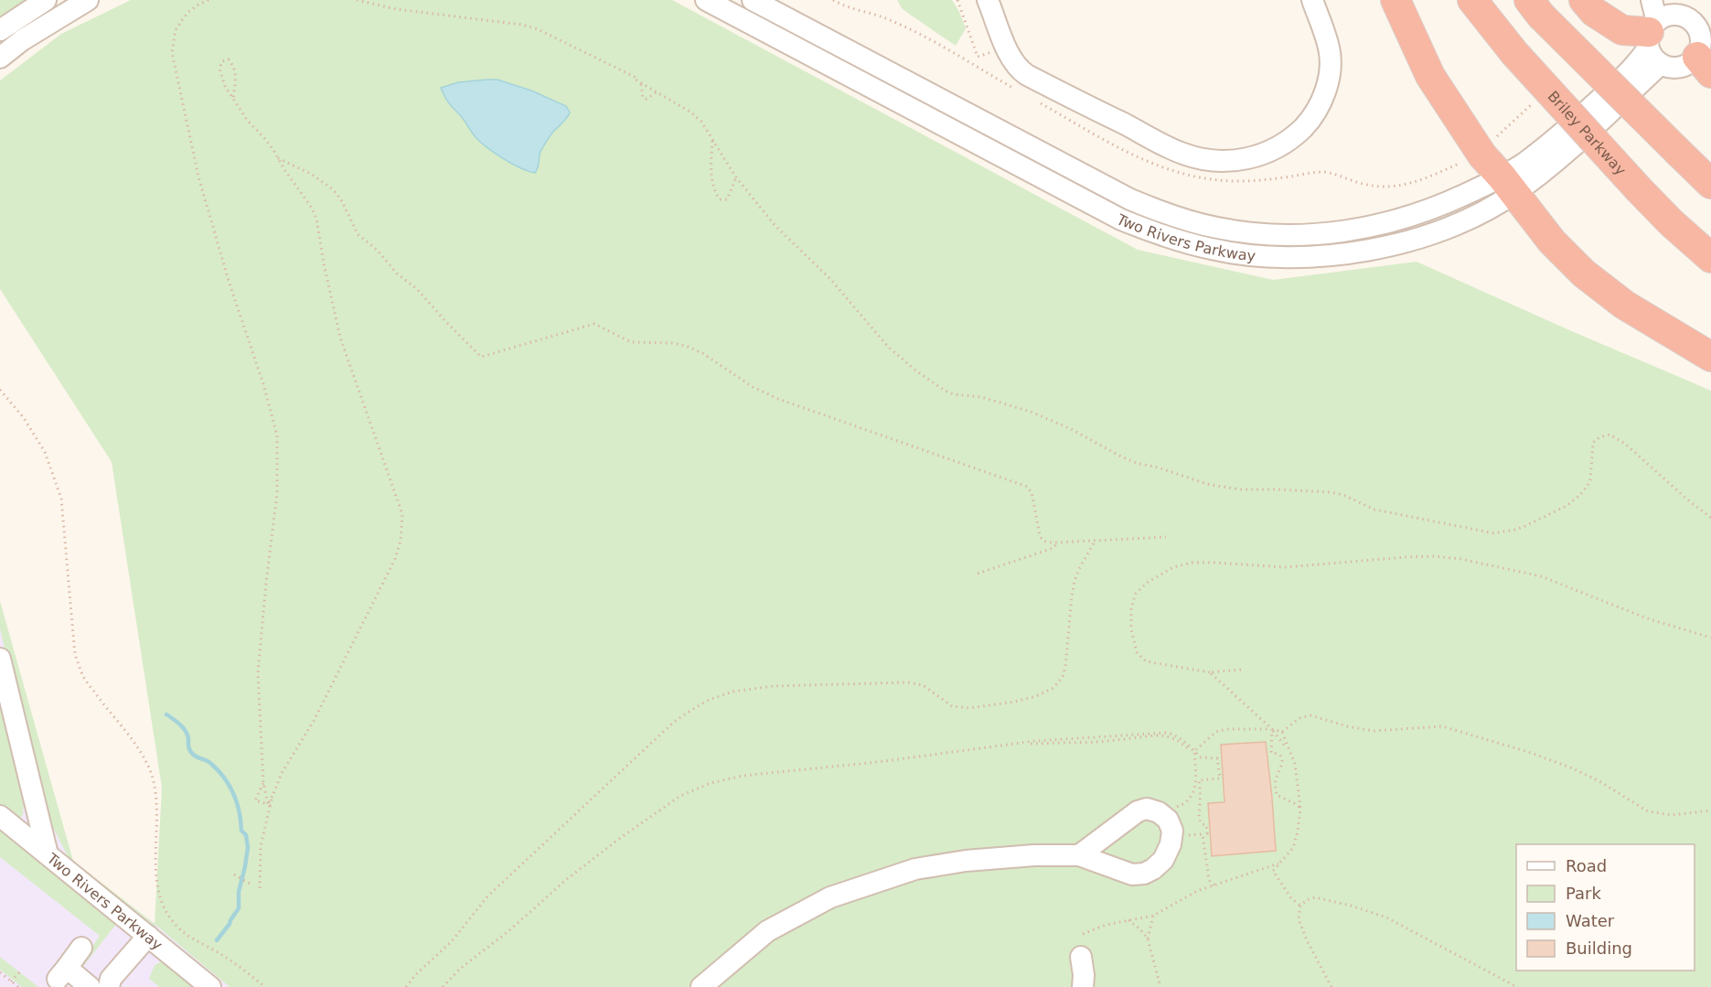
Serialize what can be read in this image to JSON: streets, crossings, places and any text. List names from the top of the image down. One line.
{"streets":{"highway":["Briley Parkway"],"street":["Two Rivers Parkway"]},"legend":["Road","Park","Water","Building"]}
